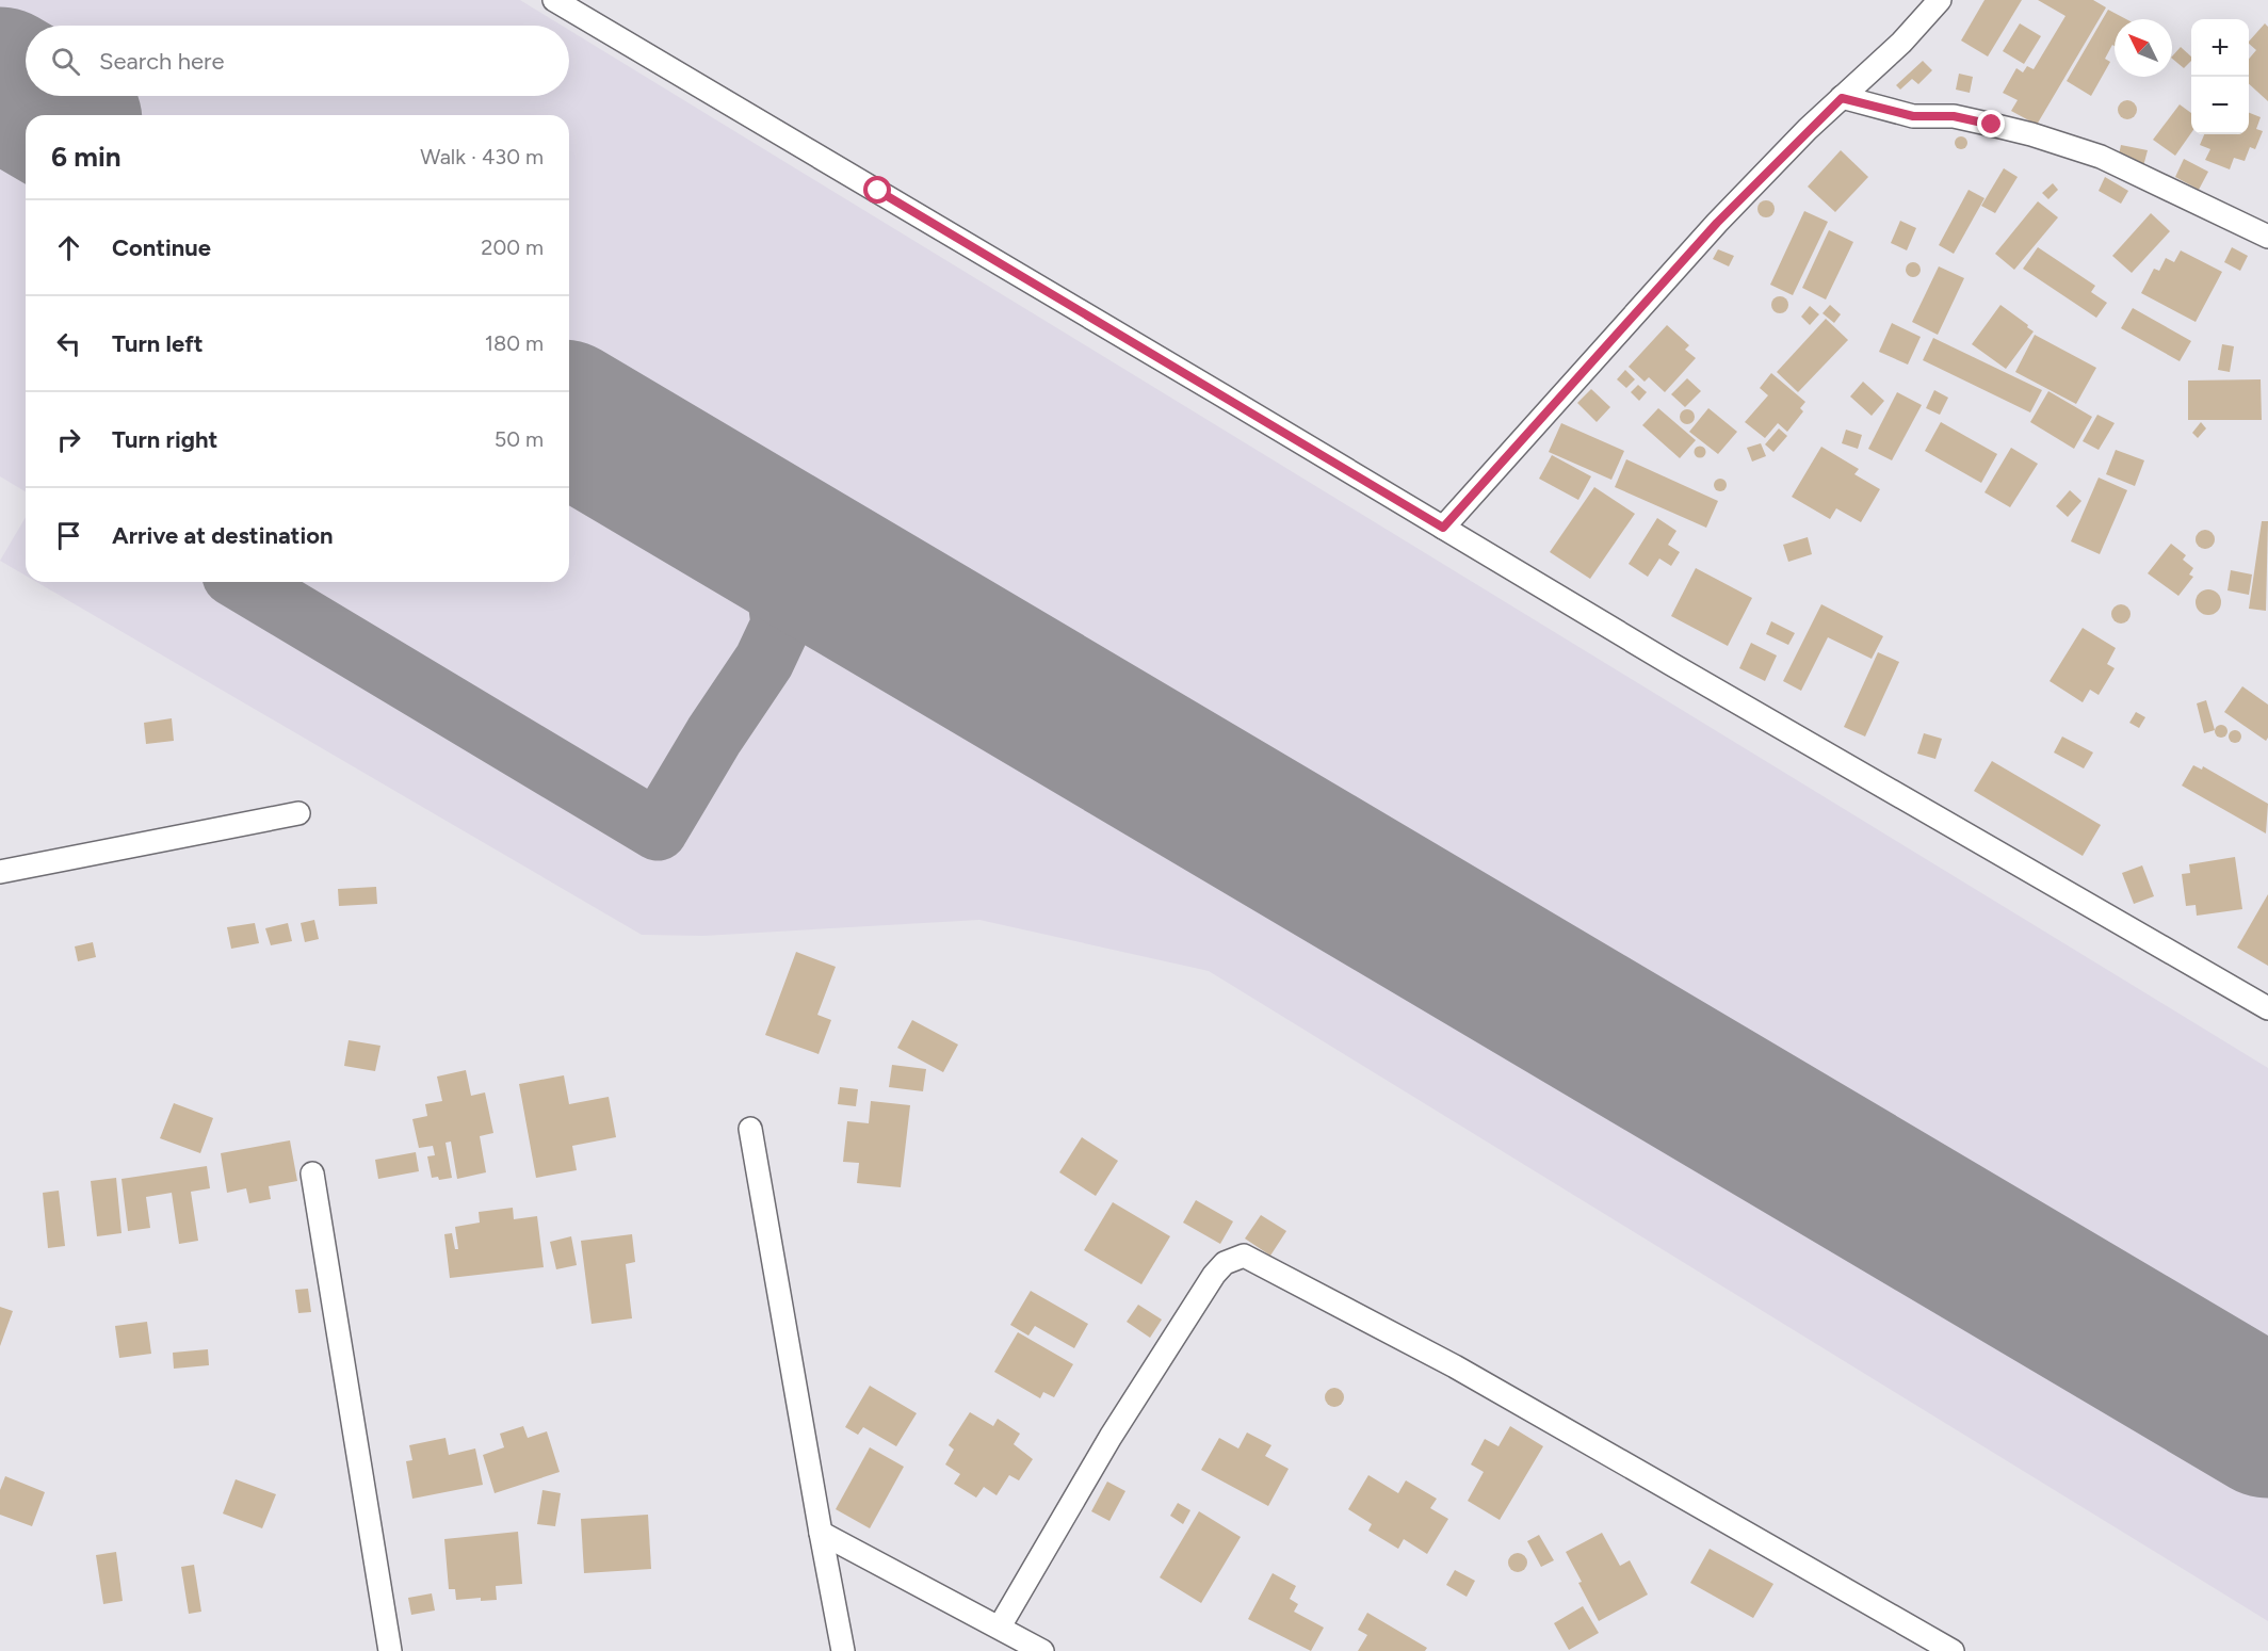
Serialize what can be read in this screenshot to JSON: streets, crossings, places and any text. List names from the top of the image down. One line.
{"north":"top left","page":{"map_buttons":["+","−"],"search":"Search here","heading":["6 min","Walk · 430 m"],"list":[["Continue","200 m"],["Turn left","180 m"],["Turn right","50 m"],"Arrive at destination"]}}
